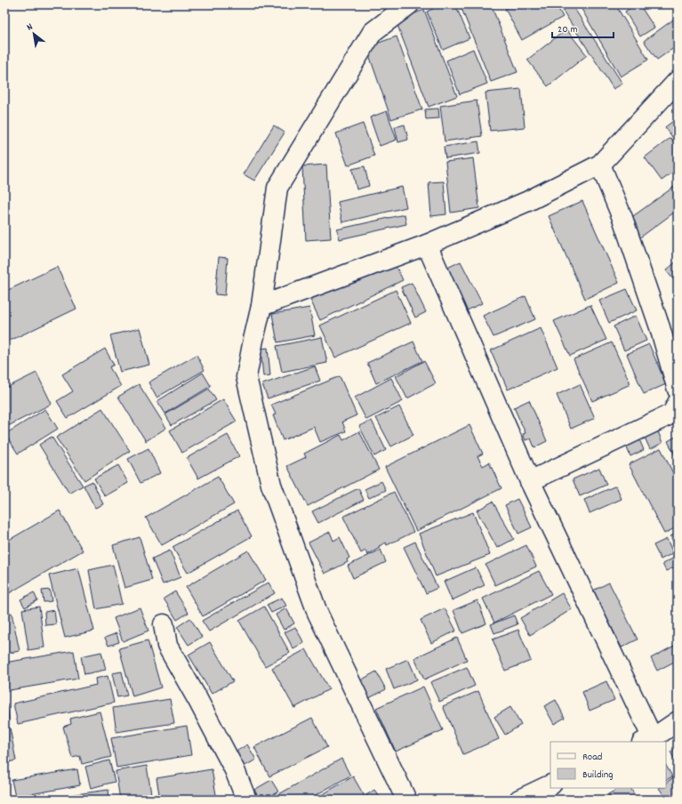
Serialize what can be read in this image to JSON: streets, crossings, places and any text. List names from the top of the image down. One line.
{"legend":["Road","Building"],"scale_bar":"20 m","north":"top left"}
